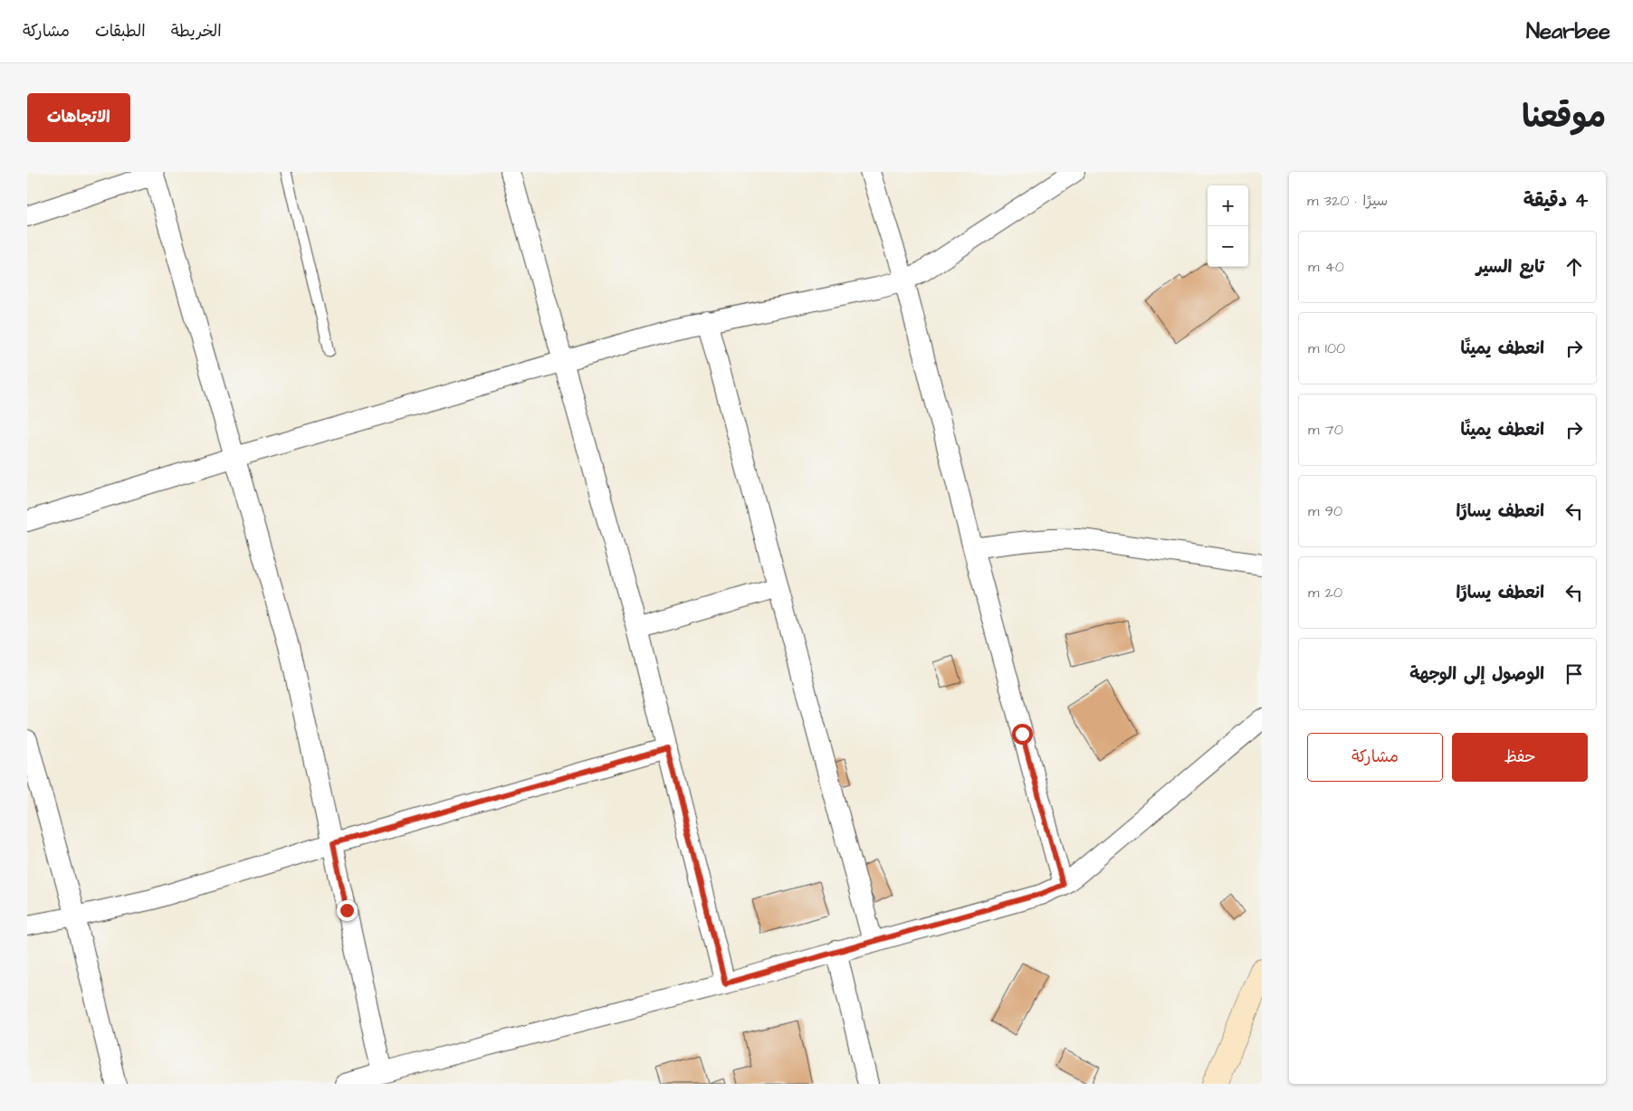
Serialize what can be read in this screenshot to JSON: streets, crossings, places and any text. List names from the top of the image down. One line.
{"page":{"header":"Nearbee","nav":["الخريطة","الطبقات","مشاركة"],"title":"موقعنا","buttons":["الاتجاهات",["حفظ","مشاركة"]],"heading":["4 دقيقة","سيرًا · 320 m"],"map_buttons":["+","−"],"list":[["تابع السير","40 m"],["انعطف يمينًا","100 m"],["انعطف يمينًا","70 m"],["انعطف يسارًا","90 m"],["انعطف يسارًا","20 m"],"الوصول إلى الوجهة"]}}
